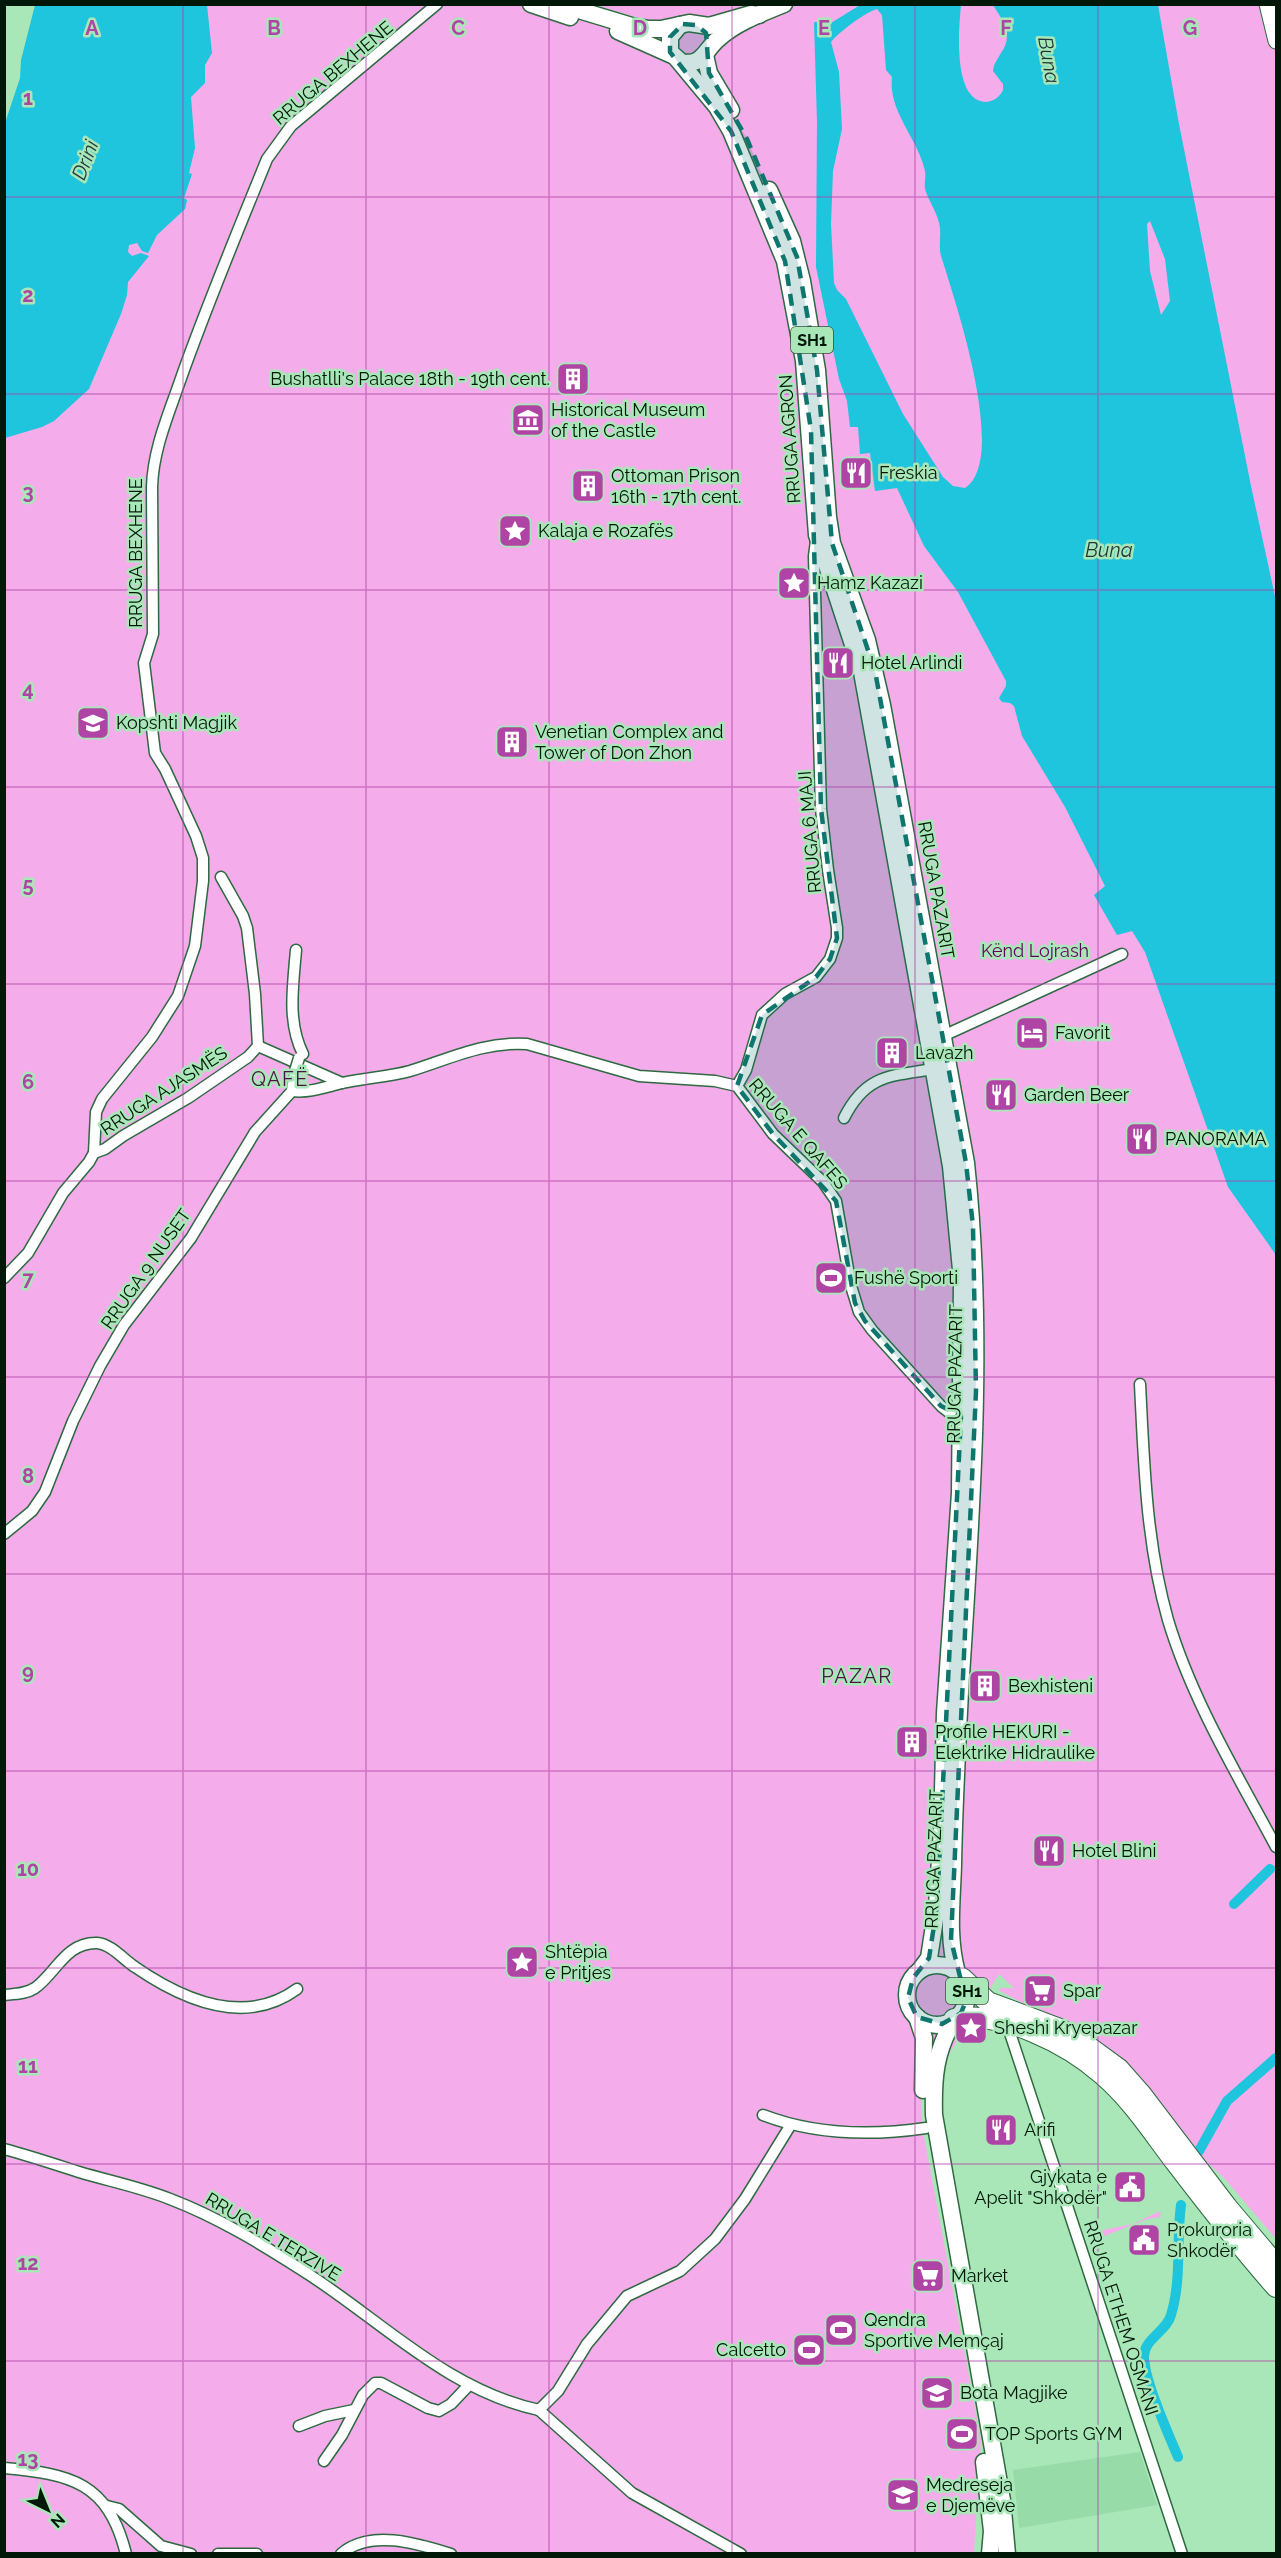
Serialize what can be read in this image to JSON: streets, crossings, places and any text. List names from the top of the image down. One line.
{"streets":{"main road":["SH1","RRUGA AGRON","RRUGA PAZARIT"],"street":["RRUGA BEXHENE","RRUGA 6 MAJI","RRUGA AJASMËS","RRUGA E QAFES","RRUGA 9 NUSET","RRUGA E TERZIVE","RRUGA ETHEM OSMANI"]},"crossings":[["RRUGA BEXHENE","RRUGA AJASMËS"],["SH1","RRUGA PAZARIT"],["RRUGA AGRON","RRUGA 6 MAJI"],["RRUGA AGRON","RRUGA PAZARIT"],["RRUGA 6 MAJI","RRUGA E QAFES"],["RRUGA PAZARIT","RRUGA E QAFES"],["RRUGA E QAFES","RRUGA 9 NUSET"]],"districts":["QAFË","PAZAR"],"water":["Buna","Drini"],"parks":["Kënd Lojrash"],"places":{"building":["Bushatlli's Palace 18th - 19th cent.","Ottoman Prison 16th - 17th cent.","Venetian Complex and Tower of Don Zhon","Lavazh","Bexhisteni","Profile HEKURI - Elektrike Hidraulike"],"museum":["Historical Museum of the Castle"],"restaurant":["Freskia","Hotel Arlindi","Garden Beer","PANORAMA","Hotel Blini","Arifi"],"place":["Kalaja e Rozafës","Hamz Kazazi","Shtëpia e Pritjes","Sheshi Kryepazar"],"school or university":["Kopshti Magjik","Bota Magjike","Medreseja e Djemëve"],"hotel":["Favorit"],"sports":["Fushë Sporti","Qendra Sportive Memçaj","Calcetto","TOP Sports GYM"],"supermarket":["Spar","Market"],"public building":["Gjykata e Apelit \"Shkodër\"","Prokuroria Shkodër"]},"north":"bottom right","grid":{"columns":["A","B","C","D","E","F","G"],"rows":["1","2","3","4","5","6","7","8","9","10","11","12","13"]}}
